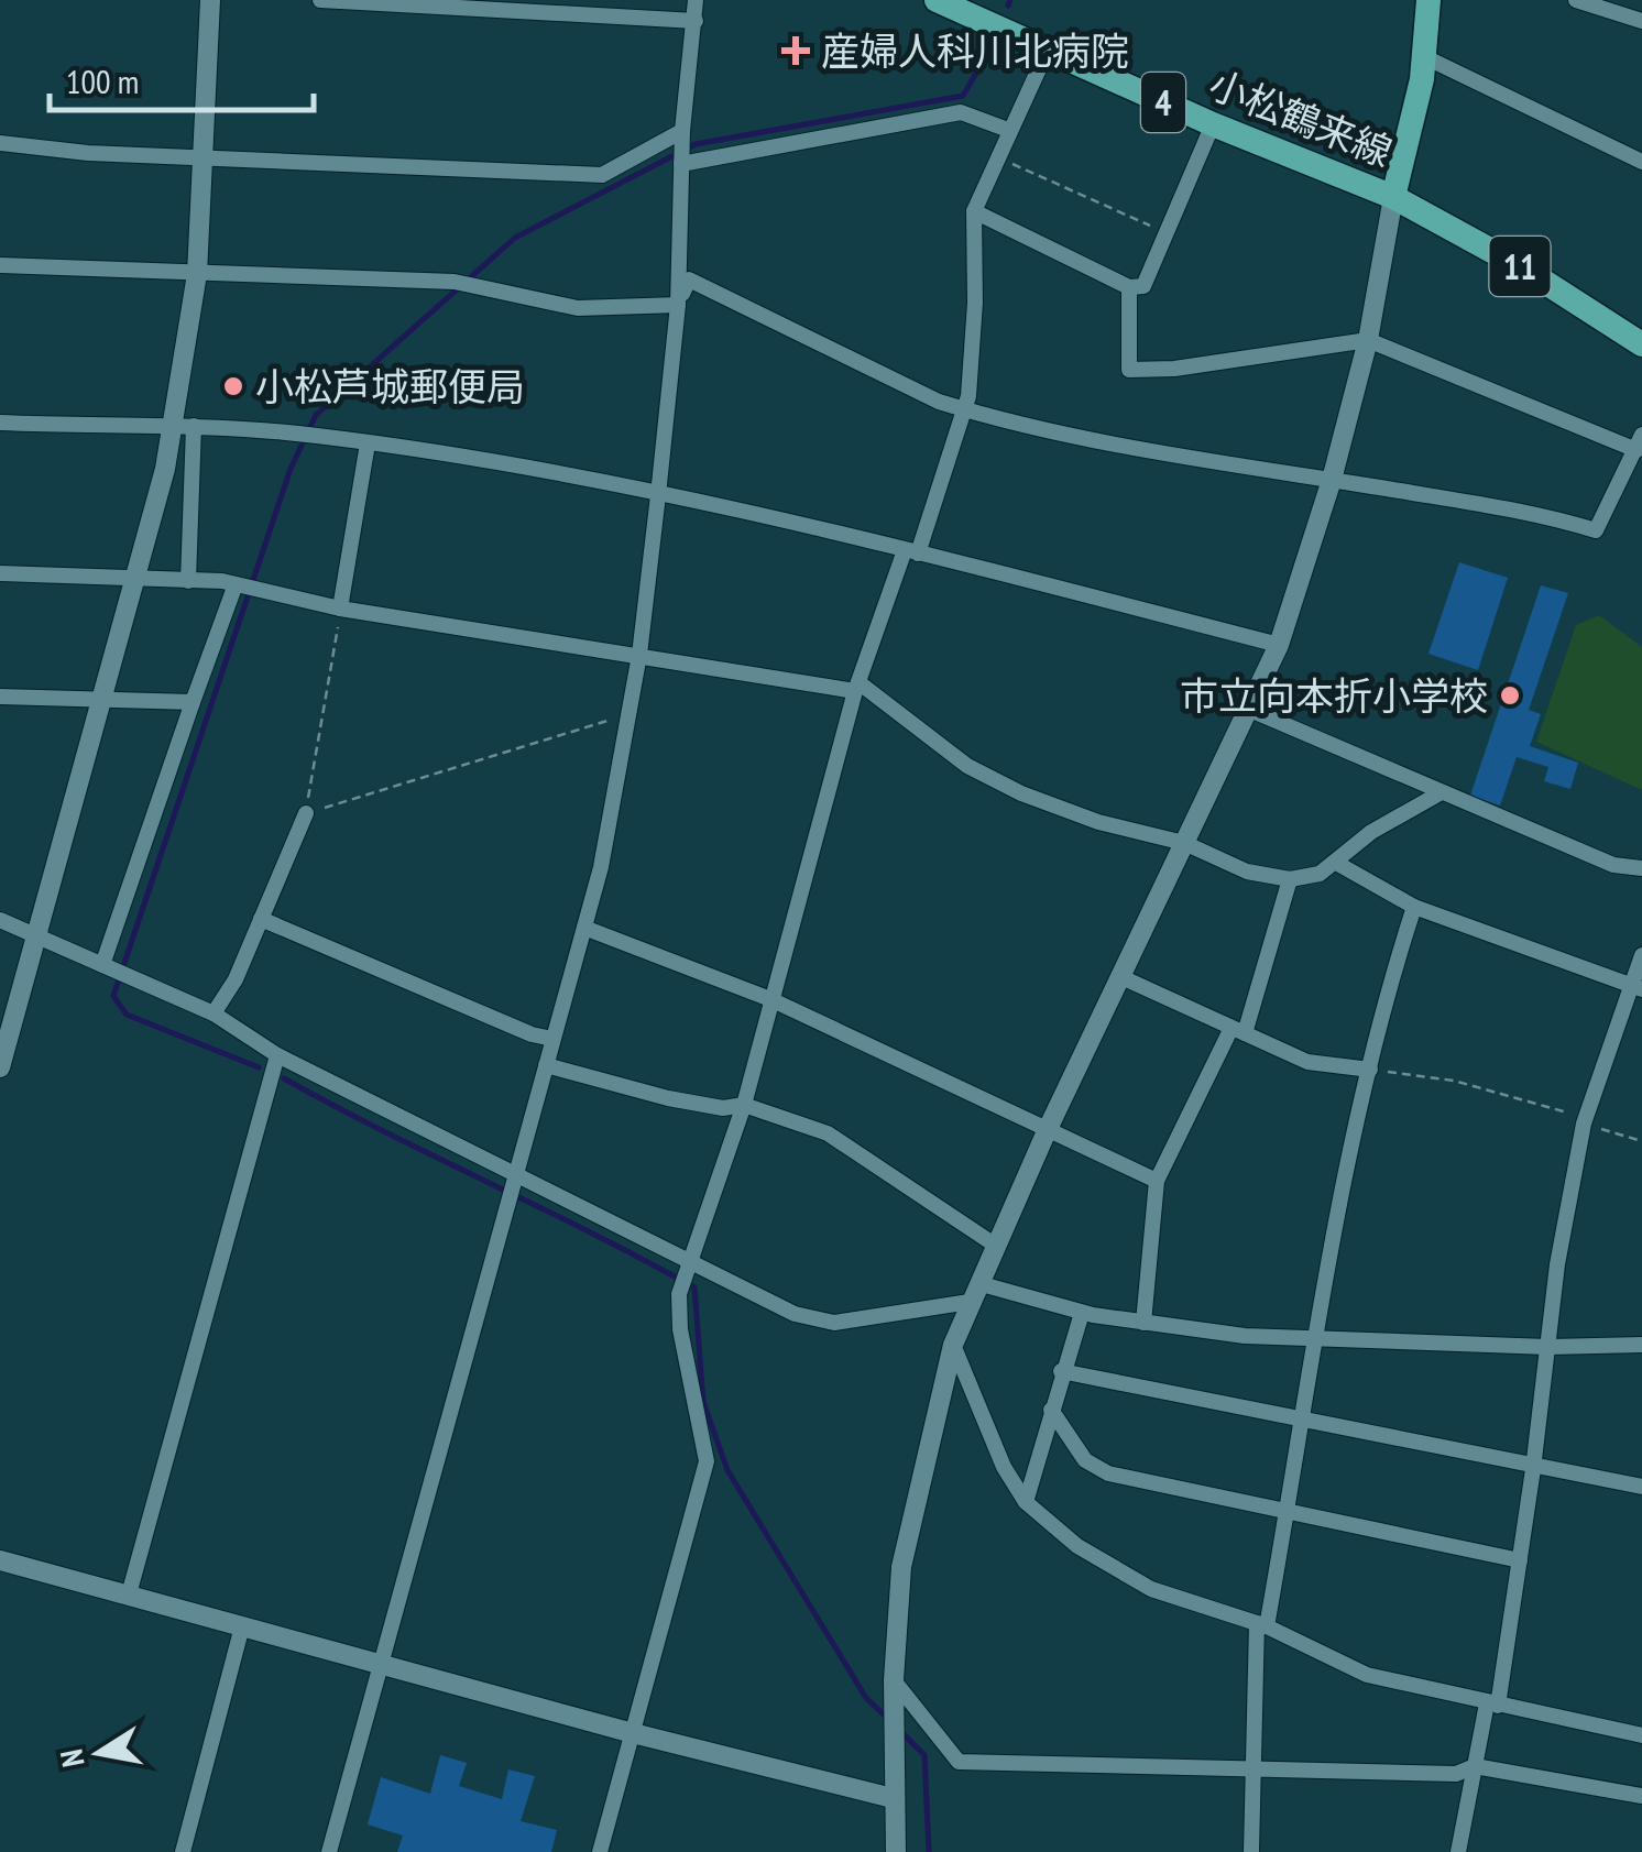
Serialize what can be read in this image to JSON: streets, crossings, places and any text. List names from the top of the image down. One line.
{"streets":{"main road":["4","小松鶴来線","11"]},"crossings":[["小松鶴来線","11"]],"places":{"health":["産婦人科川北病院"],"other":["小松芦城郵便局","市立向本折小学校"]},"scale_bar":"100 m","north":"left"}
